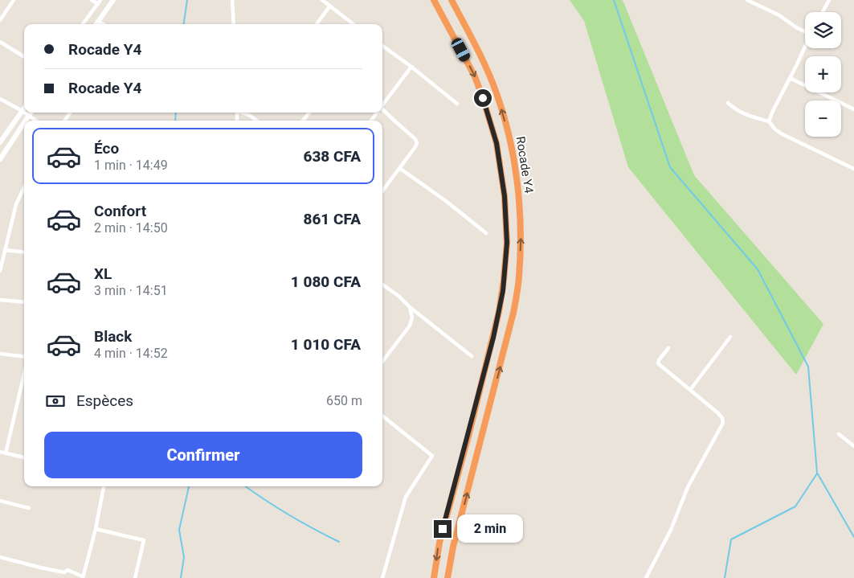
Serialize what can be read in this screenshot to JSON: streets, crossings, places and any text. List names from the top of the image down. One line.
{"streets":{"highway":["Rocade Y4"]},"page":{"map_buttons":["+","−"],"banner":["Rocade Y4","Rocade Y4"],"list":[{"name":"Éco","note":"1 min · 14:49","value":"638 CFA"},{"name":"Confort","note":"2 min · 14:50","value":"861 CFA"},{"name":"XL","note":"3 min · 14:51","value":"1 080 CFA"},{"name":"Black","note":"4 min · 14:52","value":"1 010 CFA"}],"pay":["Espèces","650 m"],"buttons":"Confirmer","bubble":"2 min"}}
